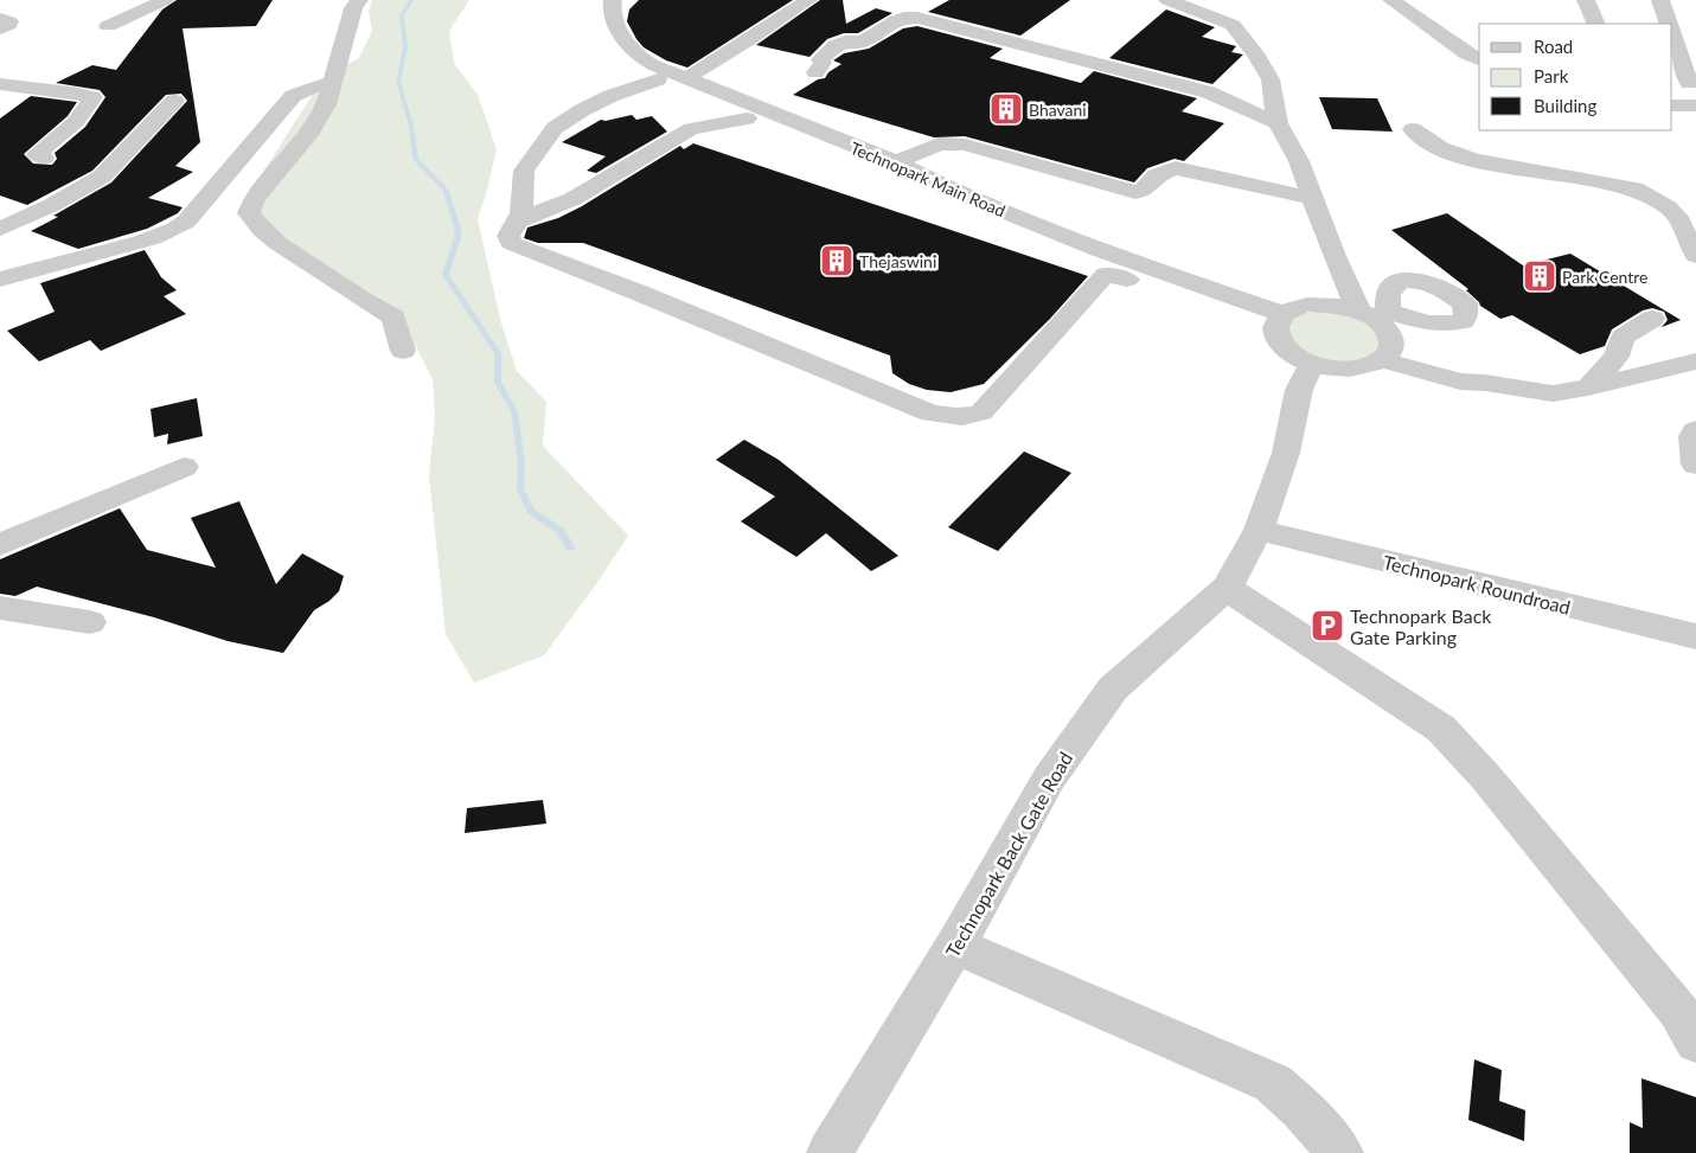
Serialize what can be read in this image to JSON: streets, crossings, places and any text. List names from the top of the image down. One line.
{"streets":{"street":["Technopark Main Road","Technopark Roundroad","Technopark Back Gate Road"]},"crossings":[["Technopark Main Road","Technopark Back Gate Road"],["Technopark Roundroad","Technopark Back Gate Road"]],"places":{"building":["Bhavani","Thejaswini","Park Centre"],"parking":["Technopark Back Gate Parking"]},"legend":["Road","Park","Building"]}
